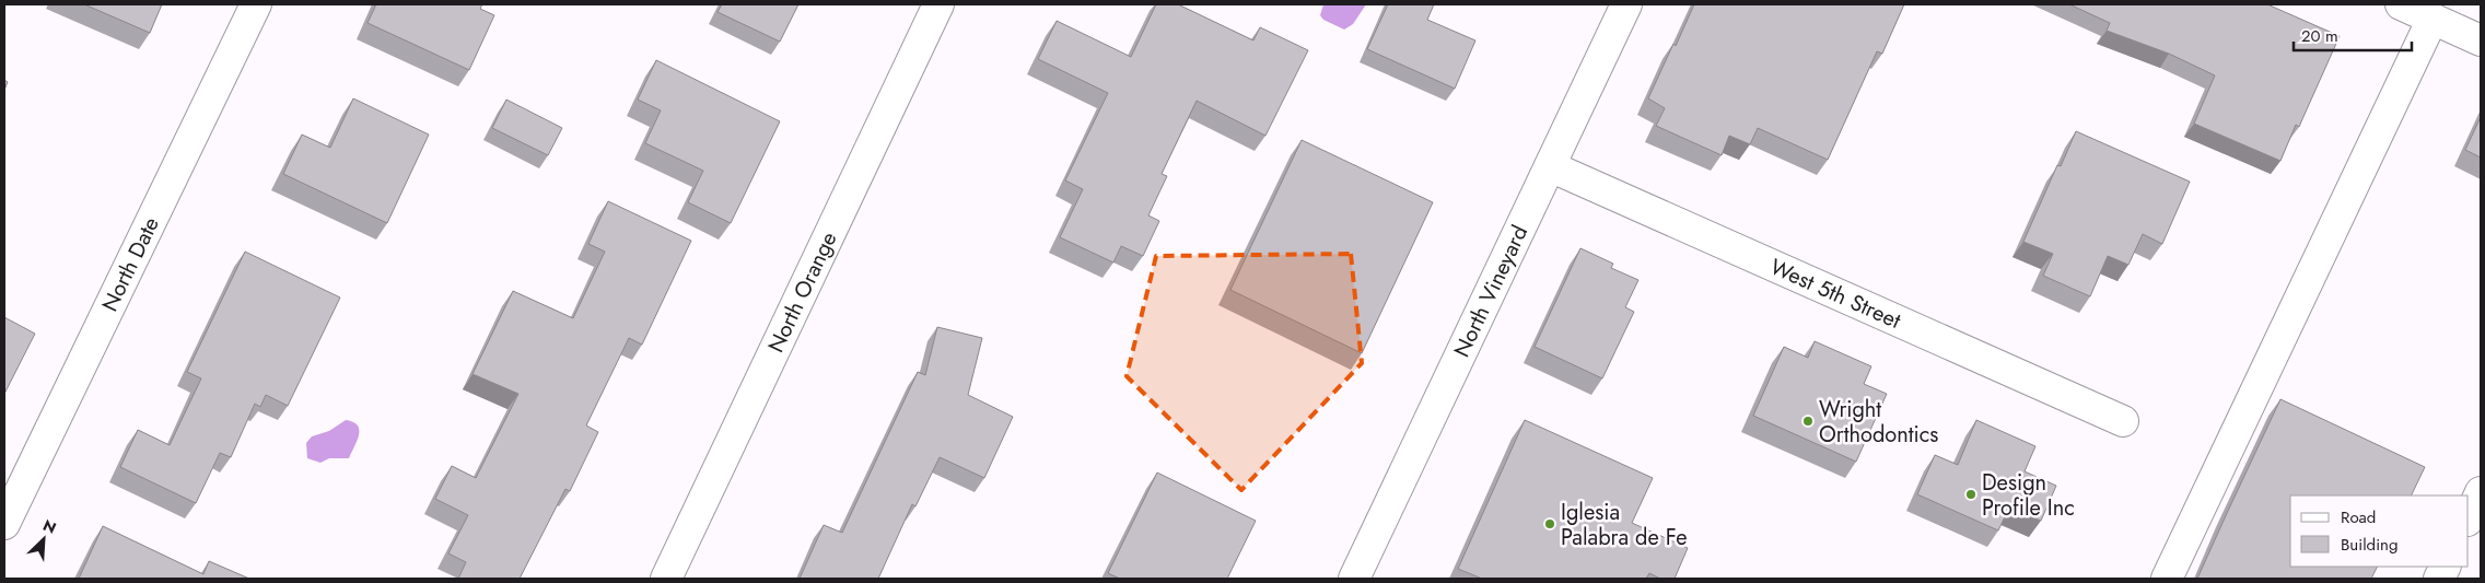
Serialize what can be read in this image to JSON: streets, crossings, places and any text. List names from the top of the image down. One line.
{"streets":{"street":["North Date","North Orange","North Vineyard","West 5th Street"]},"crossings":[["North Vineyard","West 5th Street"]],"places":["Wright Orthodontics","Design Profile Inc","Iglesia Palabra de Fe"],"legend":["Road","Building"],"scale_bar":"20 m","north":"top right"}
